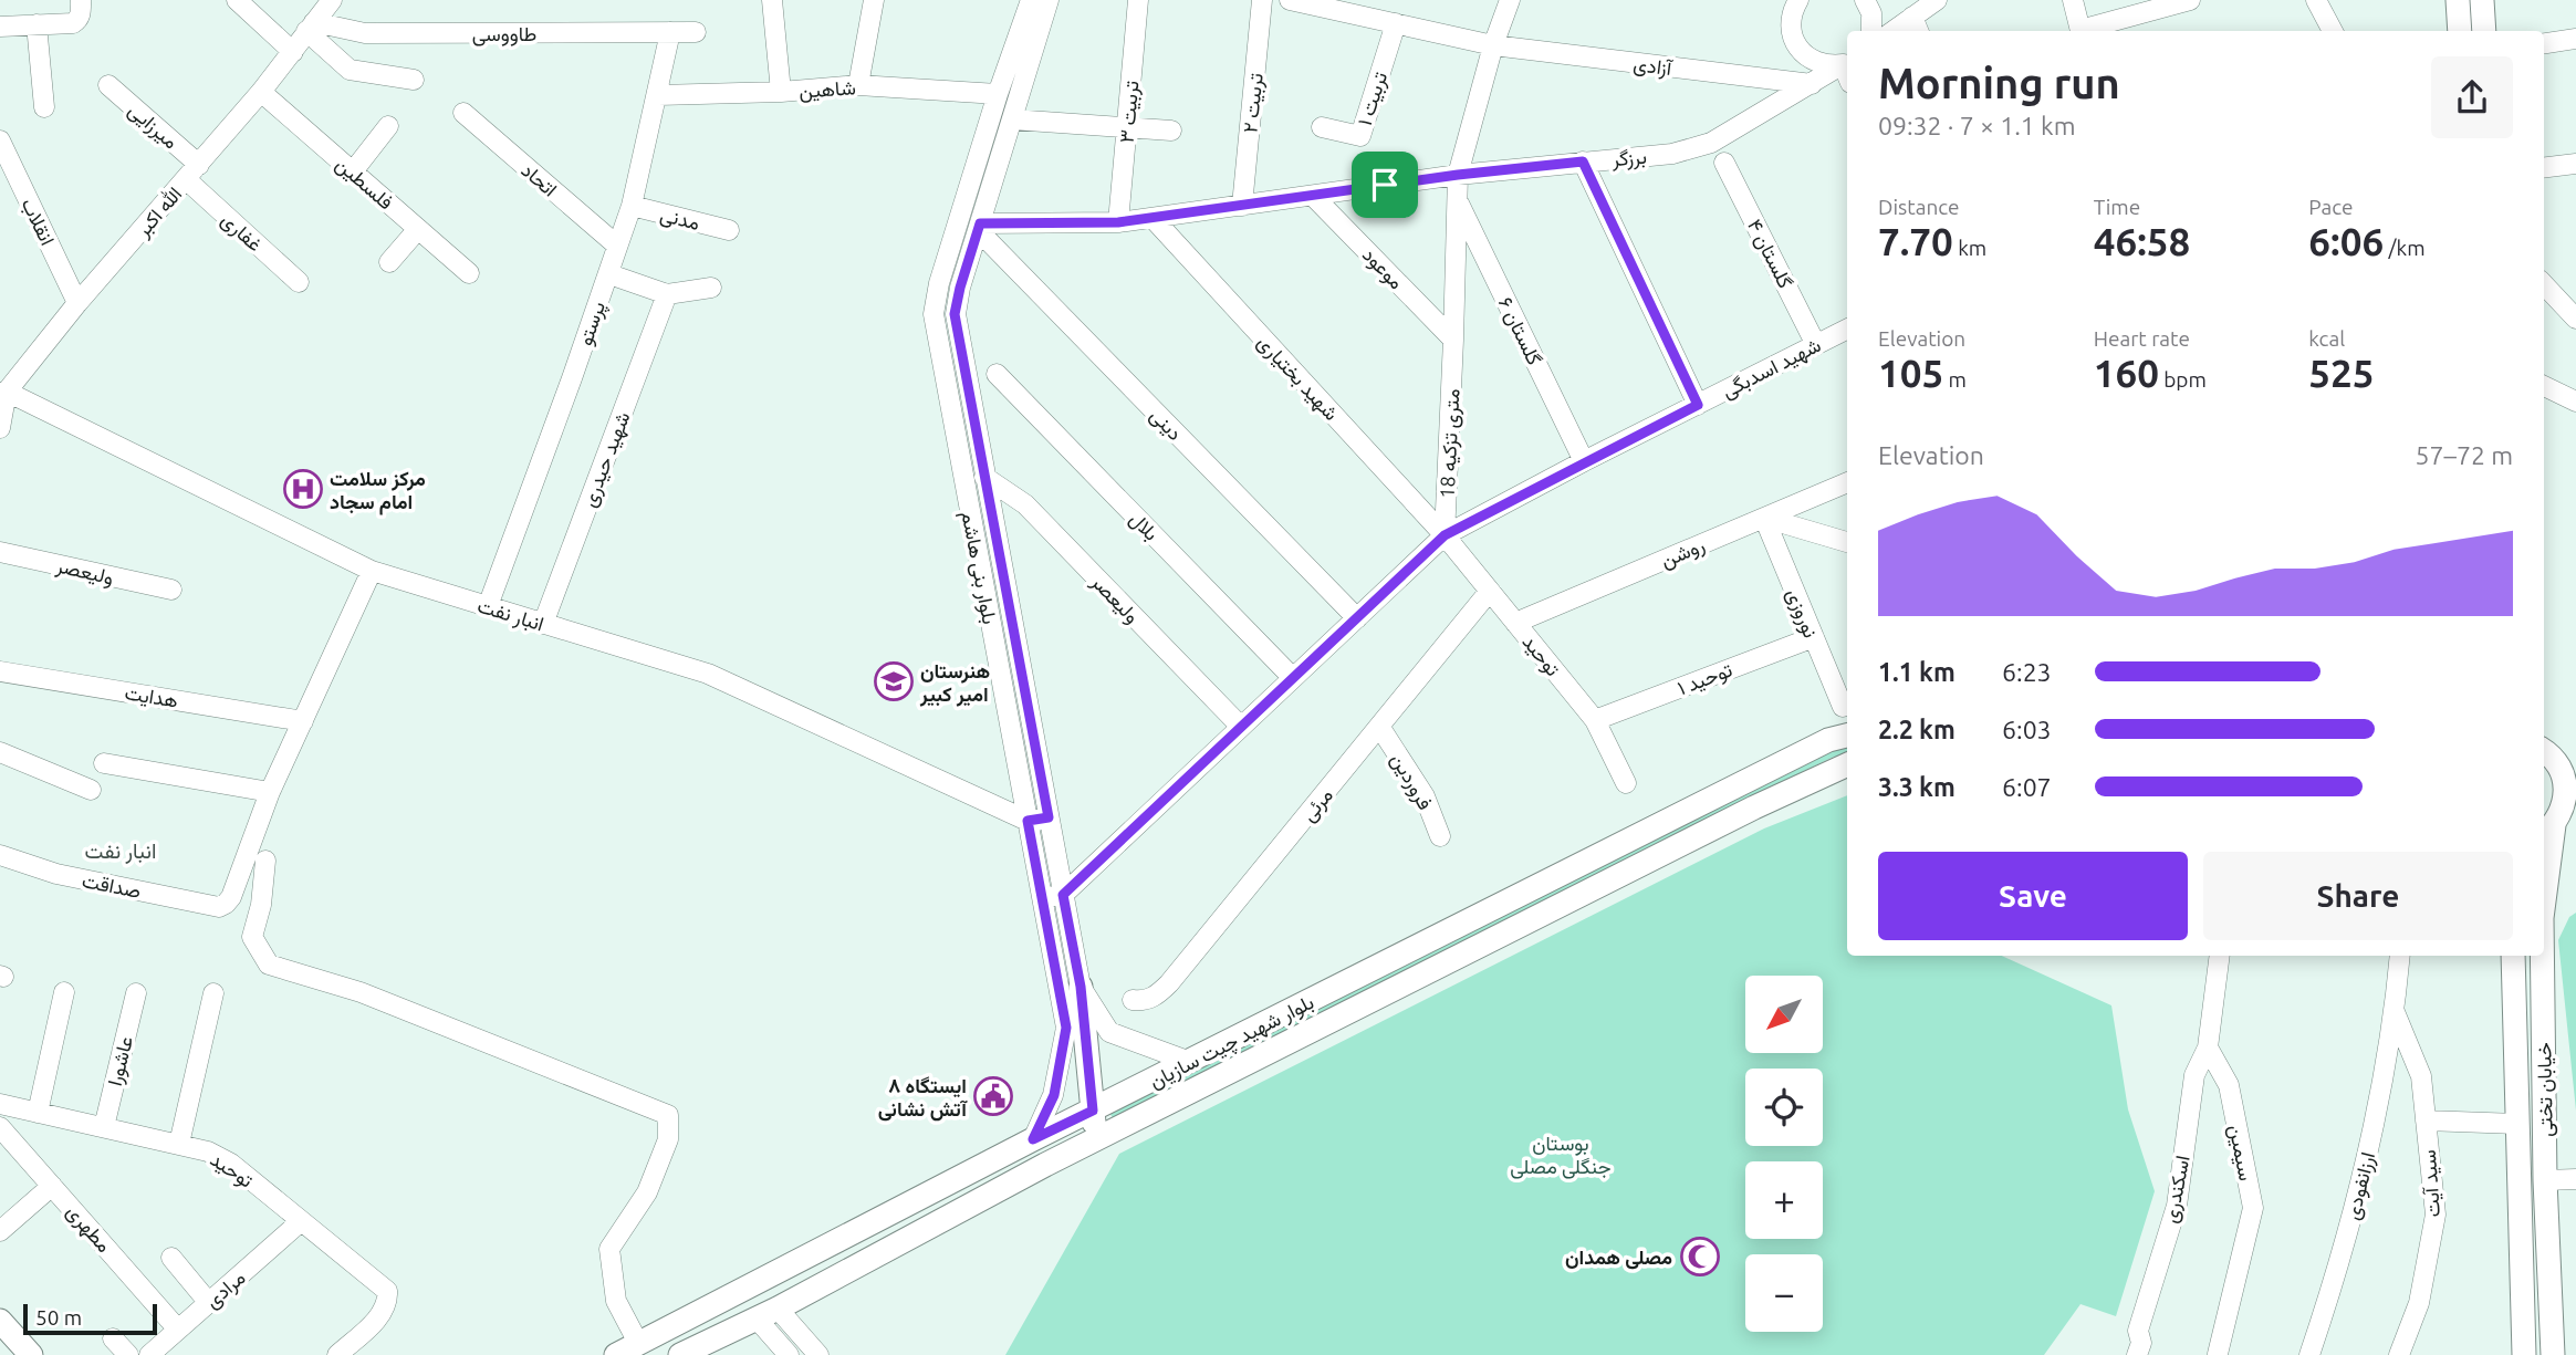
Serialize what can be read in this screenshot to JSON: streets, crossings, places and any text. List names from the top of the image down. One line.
{"streets":{"main road":["بلوار شهید چیت سازیان","خیابان تختی"],"street":["طاووسی","آزادی","شاهین","تربیت ۱","تربیت ۲","تربیت ۳","میرزایی","برزگر","اتحاد","فلسطین","الله اکبر","مدنی","انقلاب","غفاری","گلستان ۴","موعود","پرستو","گلستان ۶","شهید اسدبگی","شهید بختیاری","دینی","18 متری تزکیه","شهید حیدری","بلال","روشن","بلوار بنی هاشم","ولیعصر","نوروزی","انبار نفت","توحید","توحید ۱","هدایت","فروردین","مرئی","صداقت","عاشورا","سیمین","سید آیت","ارزانفودی","اسکندری","مطهری","مرادی"]},"crossings":[["طاووسی","الله اکبر"],["طاووسی","پرستو"],["آزادی","تربیت ۱"],["آزادی","برزگر"],["آزادی","18 متری تزکیه"],["شاهین","پرستو"],["شاهین","بلوار بنی هاشم"],["تربیت ۲","برزگر"],["تربیت ۳","برزگر"],["میرزایی","الله اکبر"],["میرزایی","غفاری"],["برزگر","موعود"],["برزگر","شهید بختیاری"],["برزگر","دینی"],["برزگر","18 متری تزکیه"],["برزگر","بلوار بنی هاشم"],["اتحاد","پرستو"],["فلسطین","الله اکبر"],["الله اکبر","انقلاب"],["الله اکبر","غفاری"],["الله اکبر","انبار نفت"],["مدنی","پرستو"],["گلستان ۴","شهید اسدبگی"],["موعود","18 متری تزکیه"],["پرستو","انبار نفت"],["گلستان ۶","شهید اسدبگی"],["گلستان ۶","18 متری تزکیه"],["شهید اسدبگی","شهید بختیاری"],["شهید اسدبگی","18 متری تزکیه"],["شهید اسدبگی","توحید"],["شهید بختیاری","18 متری تزکیه"],["شهید بختیاری","توحید"],["دینی","بلوار بنی هاشم"],["18 متری تزکیه","توحید"],["شهید حیدری","انبار نفت"],["روشن","نوروزی"],["روشن","توحید"],["بلوار بنی هاشم","ولیعصر"],["بلوار بنی هاشم","انبار نفت"],["بلوار بنی هاشم","بلوار شهید چیت سازیان"],["نوروزی","توحید ۱"],["توحید","توحید ۱"],["توحید","مرئی"],["توحید","عاشورا"],["توحید","مرادی"],["فروردین","مرئی"],["سیمین","اسکندری"],["سید آیت","ارزانفودی"],["مطهری","مرادی"]],"districts":["انبار نفت"],"parks":["بوستان جنگلی مصلی"],"places":{"hospital":["مرکز سلامت امام سجاد"],"school or university":["هنرستان امیر کبیر"],"public building":["ایستگاه ۸ آتش نشانی"],"mosque":["مصلی همدان"]},"scale_bar":"50 m","north":"bottom left","page":{"heading":["Morning run","09:32 · 7 × 1.1 km"],"stats":[["Distance","7.70 km"],["Time","46:58"],["Pace","6:06 /km"],["Elevation","105 m"],["Heart rate","160 bpm"],["kcal","525"]],"chart":["Elevation","57–72 m"],"list":[{"name":"1.1 km","note":"6:23"},{"name":"2.2 km","note":"6:03"},{"name":"3.3 km","note":"6:07"}],"buttons":["Save","Share"],"map_buttons":["+","−"],"scale":"50 m"}}
